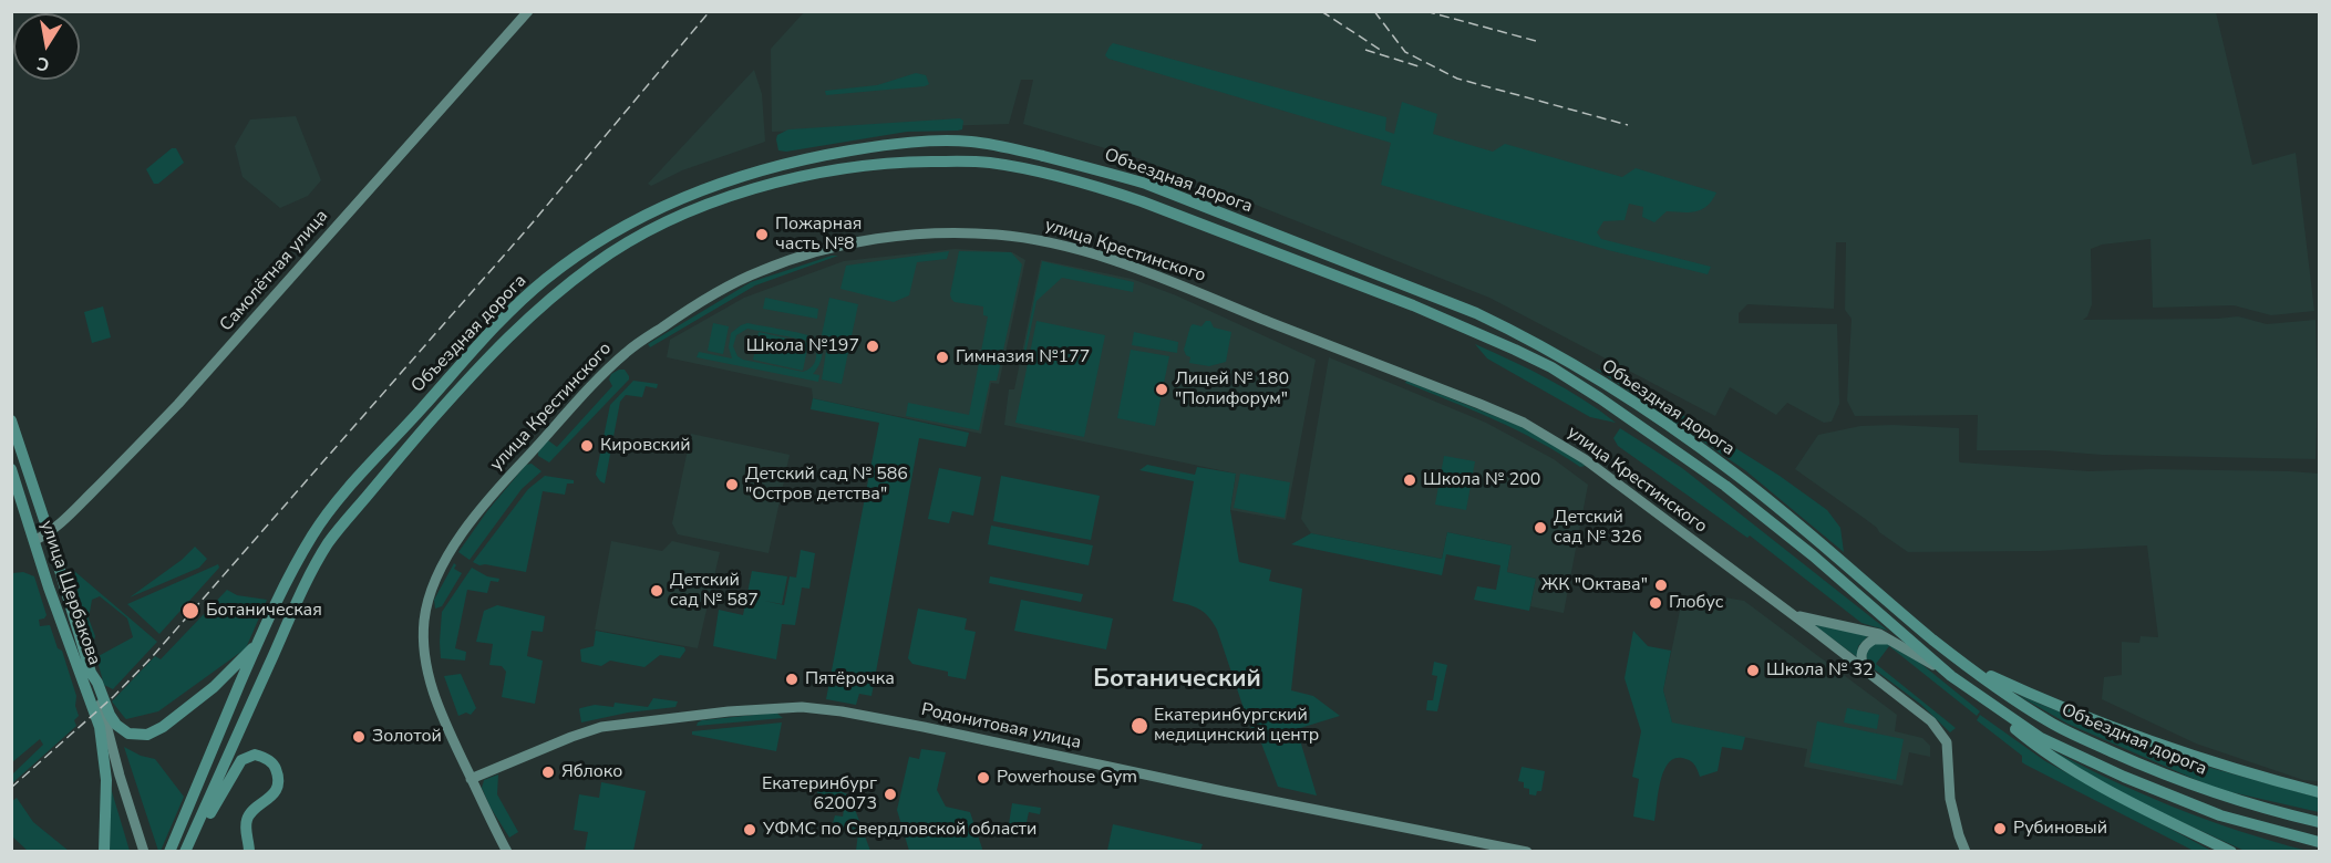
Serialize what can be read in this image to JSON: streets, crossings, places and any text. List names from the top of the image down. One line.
{"streets":{"main road":["Объездная дорога","улица Щербакова"],"street":["улица Крестинского","Самолётная улица","Родонитовая улица"]},"crossings":[["Объездная дорога","улица Щербакова"],["улица Крестинского","Родонитовая улица"],["Самолётная улица","улица Щербакова"]],"districts":["Ботанический"],"places":["Пожарная часть №8","Школа №197","Гимназия №177","Лицей № 180 \"Полифорум\"","Кировский","Школа № 200","Детский сад № 586 \"Остров детства\"","Детский сад № 326","ЖК \"Октава\"","Детский сад № 587","Глобус","Ботаническая","Школа № 32","Пятёрочка","Екатеринбургский медицинский центр","Золотой","Яблоко","Powerhouse Gym","Екатеринбург 620073","Рубиновый","УФМС по Свердловской области"],"north":"bottom"}
